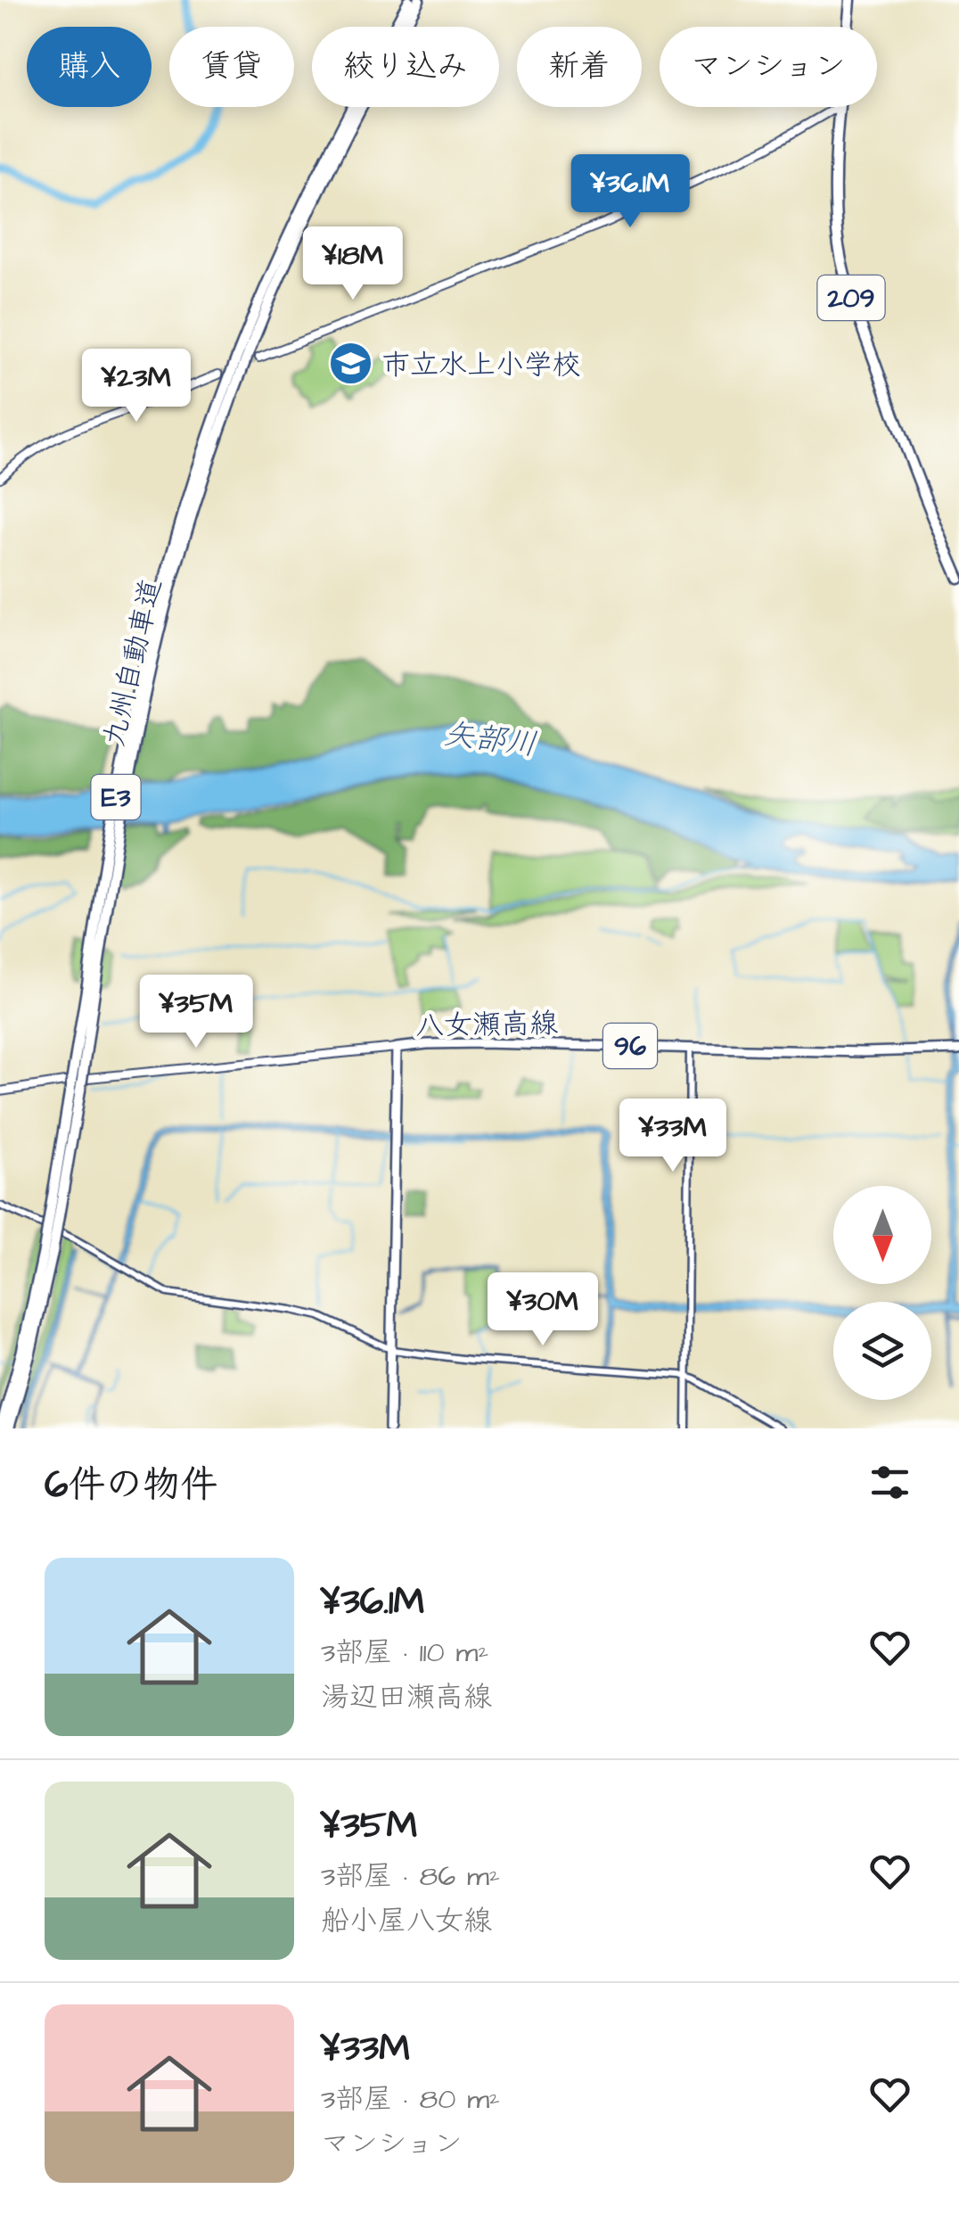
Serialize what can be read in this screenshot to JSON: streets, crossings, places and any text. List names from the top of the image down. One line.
{"streets":{"highway":["209","九州自動車道","E3"],"main road":["八女瀬高線","96"]},"water":["矢部川"],"places":{"school or university":["市立水上小学校"]},"north":"bottom","page":{"chip":["購入","賃貸","絞り込み","新着","マンション"],"price":["¥36.1M","¥18M","¥23M","¥35M","¥33M","¥30M"],"heading":"6件の物件","list":[{"name":"¥36.1M","note":"3部屋 · 110 m² · 湯辺田瀬高線"},{"name":"¥35M","note":"3部屋 · 86 m² · 船小屋八女線"},{"name":"¥33M","note":"3部屋 · 80 m² · マンション"}]}}
